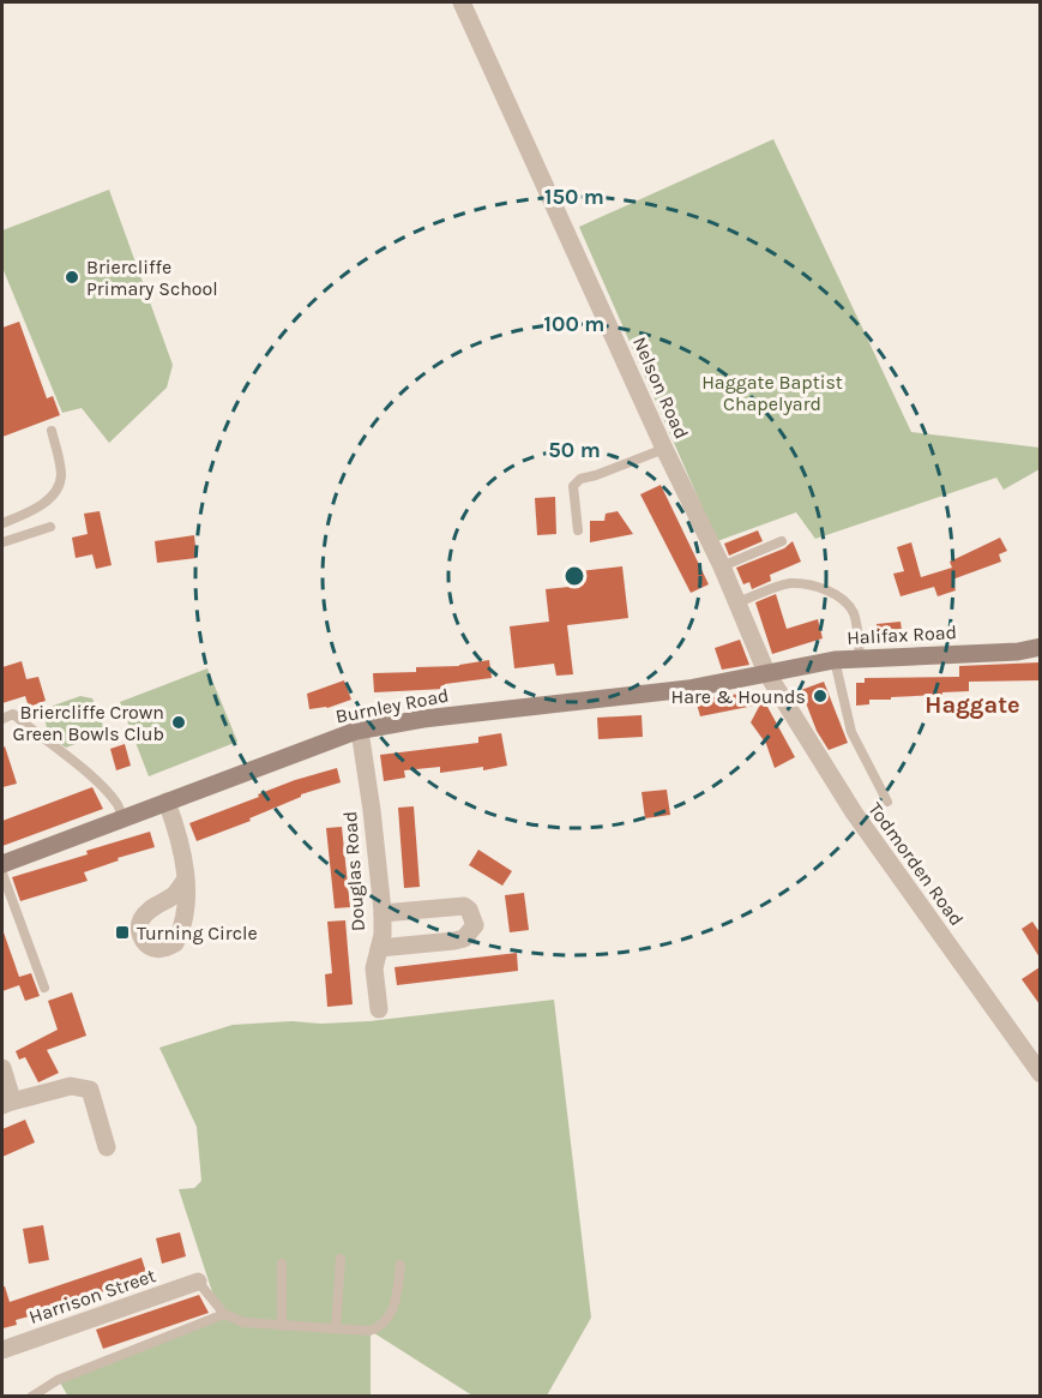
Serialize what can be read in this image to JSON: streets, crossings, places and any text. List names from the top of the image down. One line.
{"streets":{"street":["Nelson Road","Halifax Road","Burnley Road","Todmorden Road","Douglas Road","Harrison Street"]},"crossings":[["Nelson Road","Halifax Road"],["Nelson Road","Burnley Road"],["Nelson Road","Todmorden Road"],["Halifax Road","Burnley Road"],["Halifax Road","Todmorden Road"],["Burnley Road","Todmorden Road"],["Burnley Road","Douglas Road"]],"districts":["Haggate"],"parks":["Haggate Baptist Chapelyard"],"places":{"other":["Briercliffe Primary School","Hare & Hounds","Briercliffe Crown Green Bowls Club"],"transit":["Turning Circle"]},"rings":["150 m","100 m","50 m"]}
